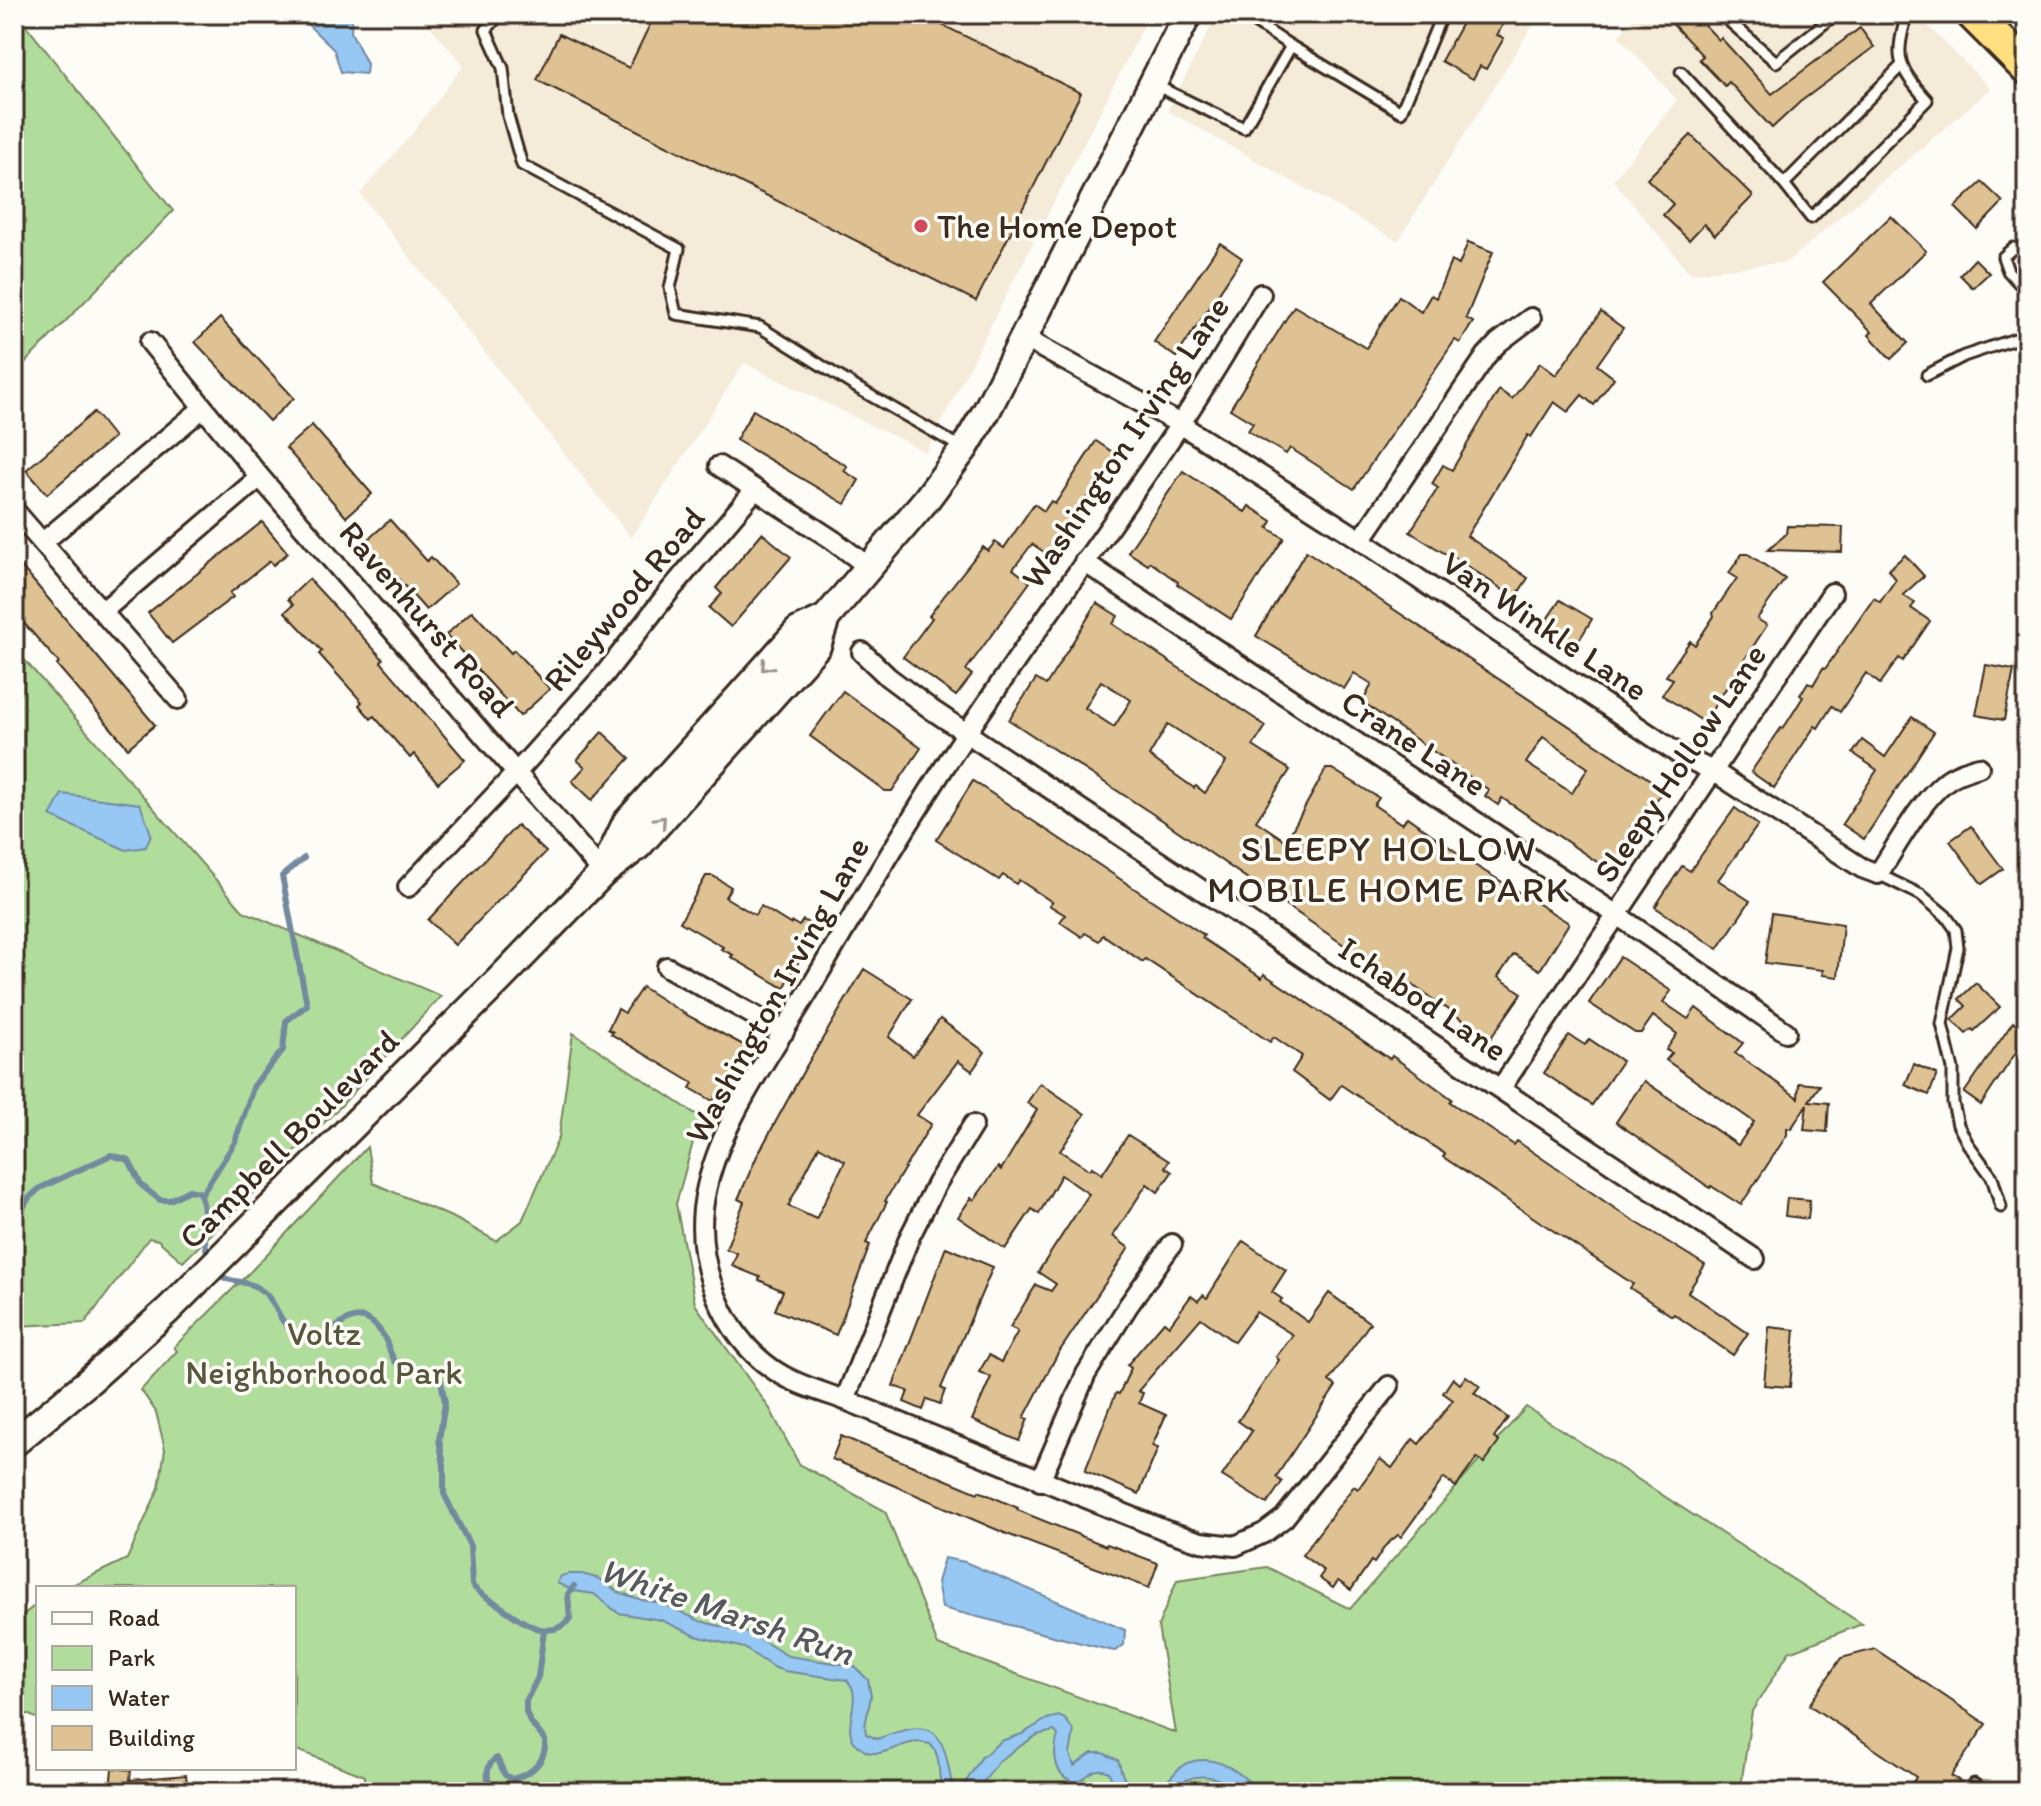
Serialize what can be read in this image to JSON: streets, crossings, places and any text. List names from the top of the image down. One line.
{"streets":{"street":["Washington Irving Lane","Rileywood Road","Ravenhurst Road","Van Winkle Lane","Crane Lane","Sleepy Hollow Lane","Ichabod Lane","Campbell Boulevard"]},"crossings":[["Washington Irving Lane","Van Winkle Lane"],["Washington Irving Lane","Crane Lane"],["Washington Irving Lane","Ichabod Lane"],["Rileywood Road","Ravenhurst Road"],["Rileywood Road","Campbell Boulevard"],["Ravenhurst Road","Campbell Boulevard"],["Van Winkle Lane","Sleepy Hollow Lane"],["Van Winkle Lane","Campbell Boulevard"],["Crane Lane","Sleepy Hollow Lane"],["Sleepy Hollow Lane","Ichabod Lane"]],"districts":["SLEEPY HOLLOW MOBILE HOME PARK"],"water":["White Marsh Run"],"parks":["Voltz Neighborhood Park"],"places":["The Home Depot"],"legend":["Road","Park","Water","Building"]}
